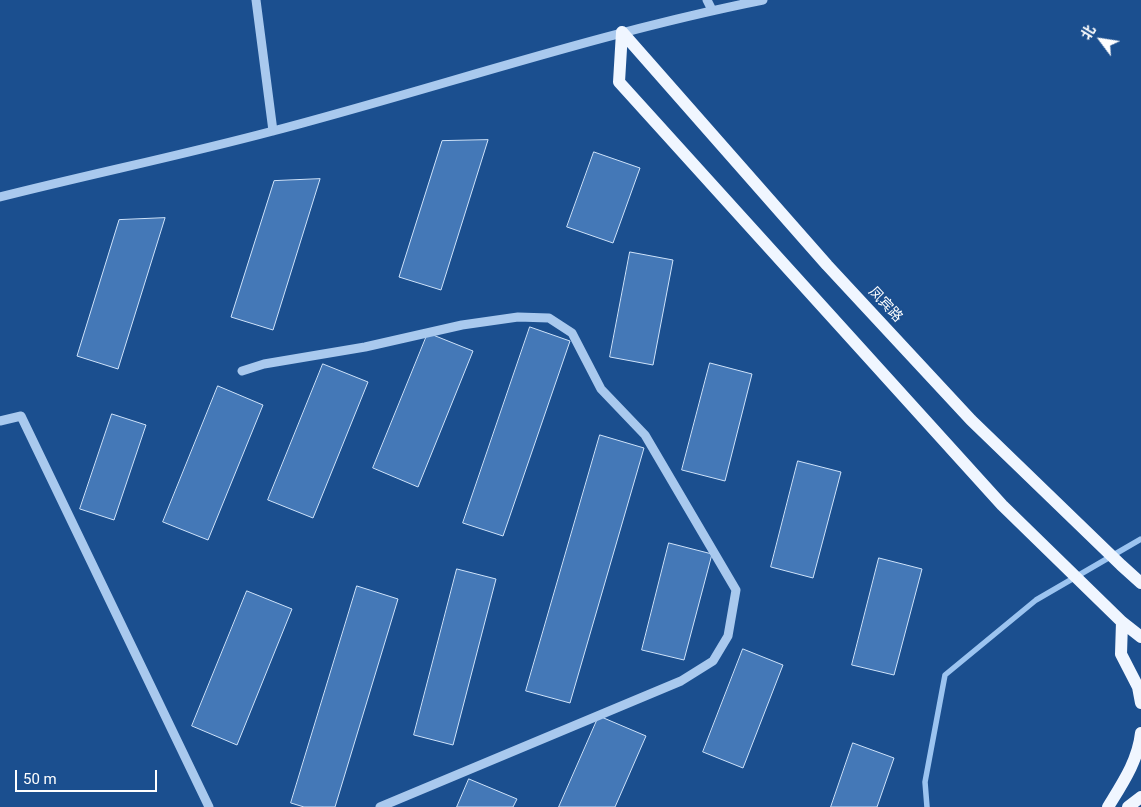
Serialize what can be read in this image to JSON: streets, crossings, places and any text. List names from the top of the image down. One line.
{"streets":{"main road":["凤宾路"]},"scale_bar":"50 m","north":"top left"}
